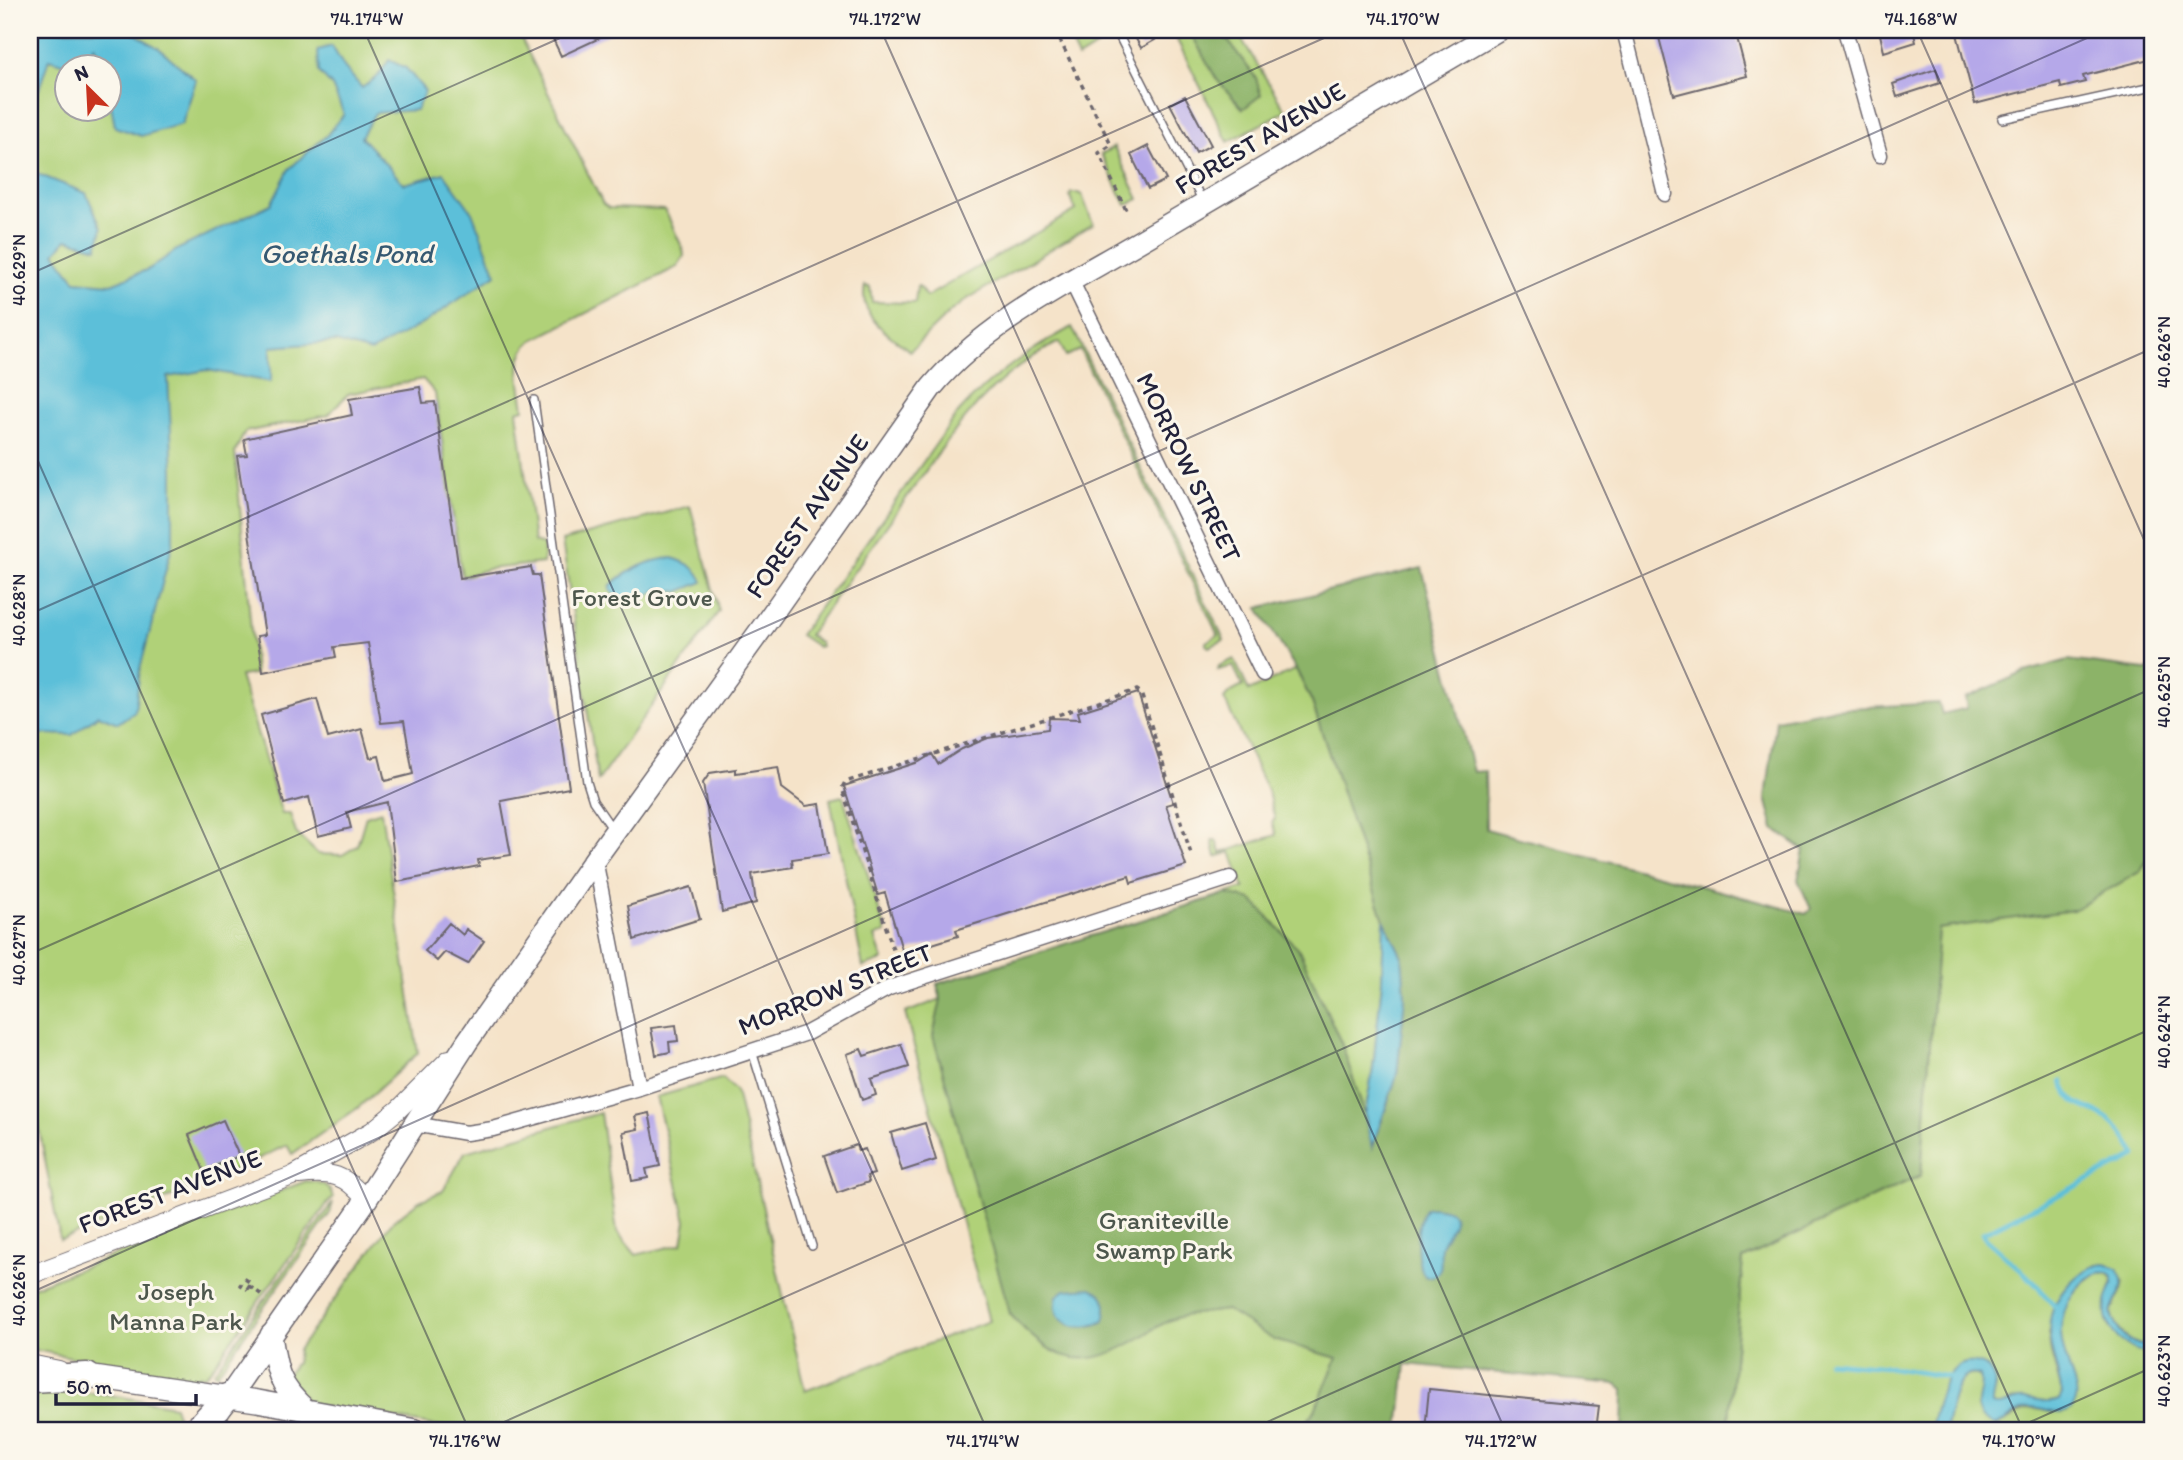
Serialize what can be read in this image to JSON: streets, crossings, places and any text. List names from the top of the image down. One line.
{"streets":{"main road":["FOREST AVENUE"],"street":["MORROW STREET"]},"crossings":[["FOREST AVENUE","MORROW STREET"]],"water":["Goethals Pond"],"parks":["Forest Grove","Graniteville Swamp Park","Joseph Manna Park"],"scale_bar":"50 m","north":"top left","coordinates":["74.174°W","74.172°W","74.170°W","74.168°W","40.629°N","40.626°N","40.628°N","40.625°N","40.627°N","40.624°N","40.623°N","74.176°W"]}
